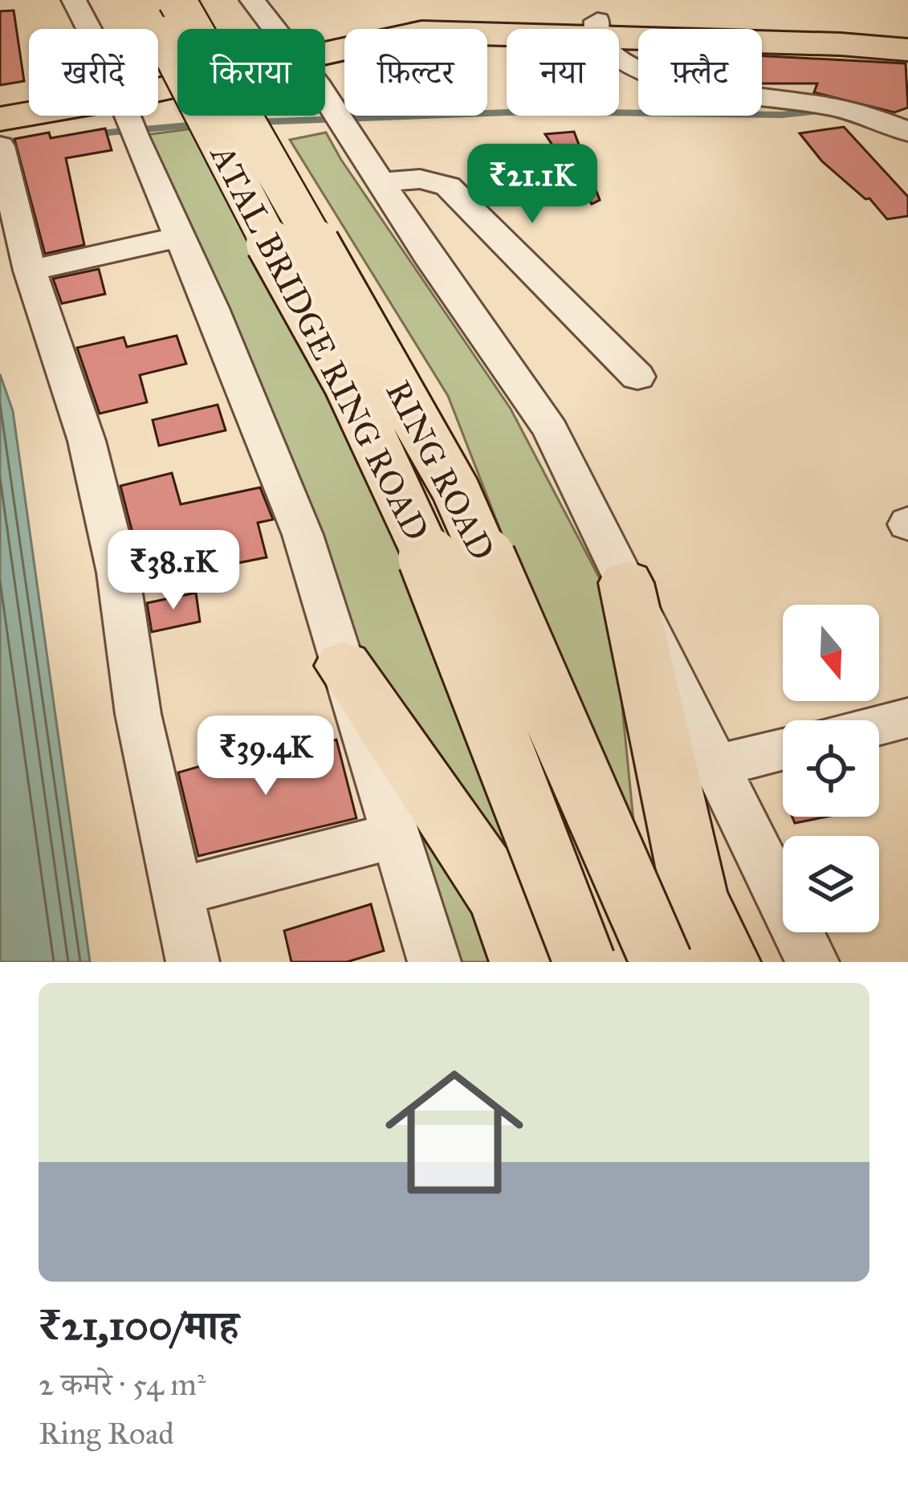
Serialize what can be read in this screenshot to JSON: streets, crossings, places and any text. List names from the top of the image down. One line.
{"streets":{"main road":["ATAL BRIDGE RING ROAD","RING ROAD"]},"north":"bottom","page":{"chip":["खरीदें","किराया","फ़िल्टर","नया","फ़्लैट"],"price":["₹21.1K","₹38.1K","₹39.4K"],"list":[{"name":"₹21,100/माह","note":"2 कमरे · 54 m² · Ring Road"}]}}
